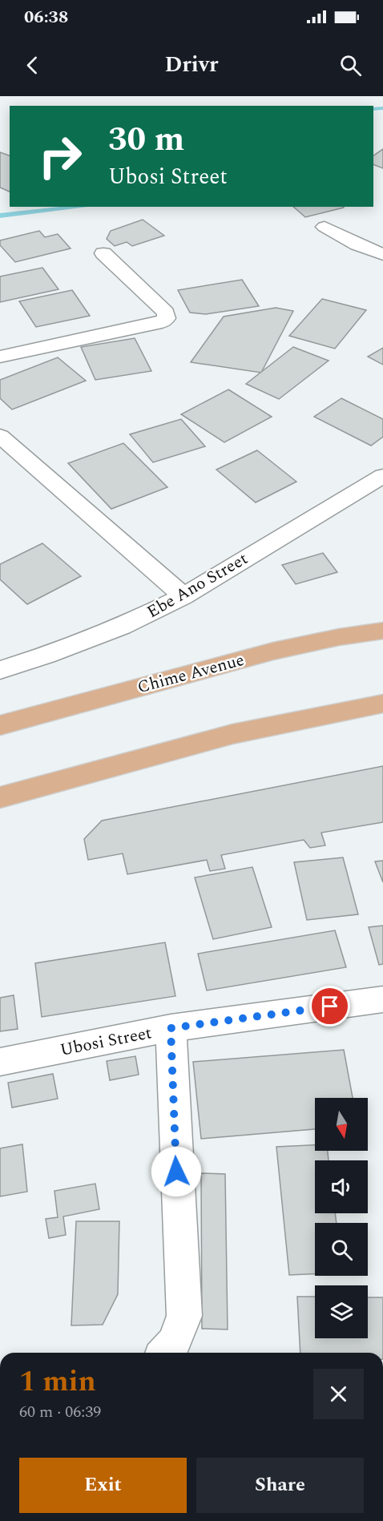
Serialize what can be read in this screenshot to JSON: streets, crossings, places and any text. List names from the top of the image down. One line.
{"streets":{"main road":["Chime Avenue"],"street":["Ebe Ano Street","Ubosi Street"]},"north":"bottom","page":{"status":"06:38","header":"Drivr","turn":["30 m","Ubosi Street"],"heading":["1 min","60 m · 06:39"],"buttons":["Exit","Share"]}}
